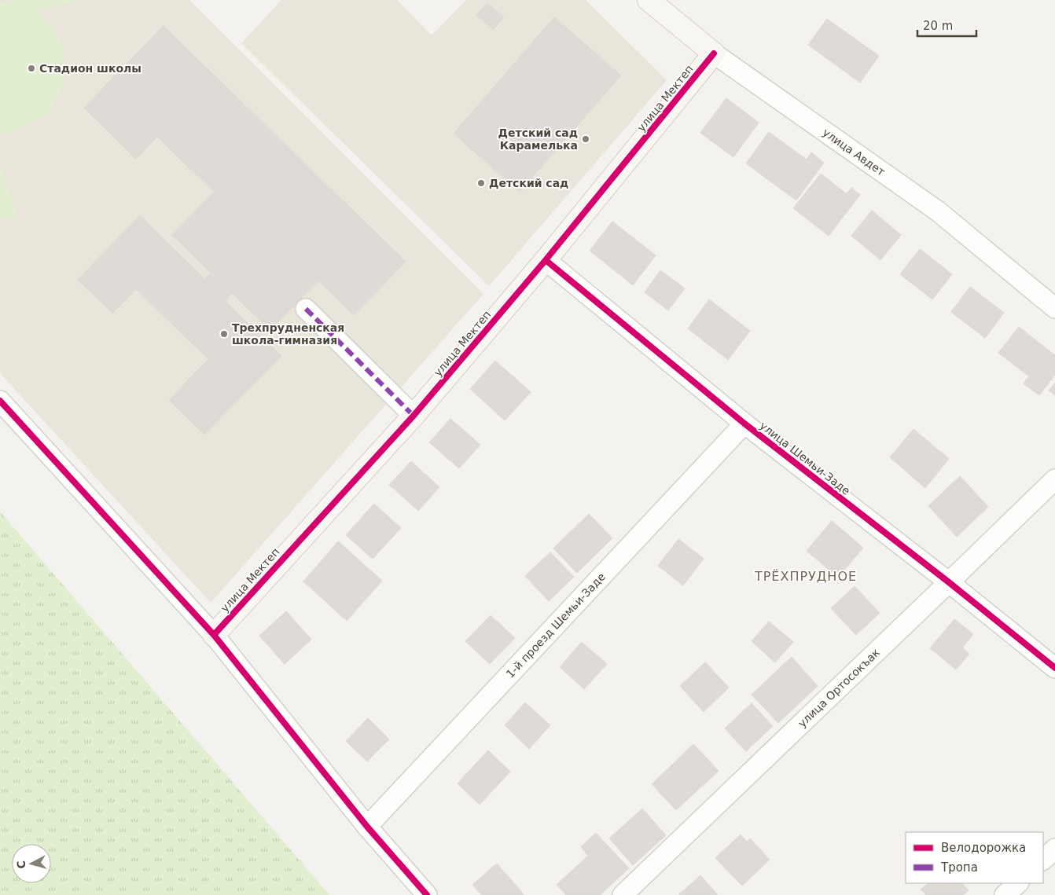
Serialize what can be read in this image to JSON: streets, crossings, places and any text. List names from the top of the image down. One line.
{"streets":{"street":["улица Мектеп","улица Авдет","улица Шемьи-Заде","1-й проезд Шемьи-Заде","улица Ортосокъак"]},"crossings":[["улица Мектеп","улица Авдет"],["улица Мектеп","улица Шемьи-Заде"],["улица Шемьи-Заде","1-й проезд Шемьи-Заде"],["улица Шемьи-Заде","улица Ортосокъак"]],"districts":["ТРЁХПРУДНОЕ"],"places":["Стадион школы","Детский сад Карамелька","Детский сад","Трехпрудненская школа-гимназия"],"legend":["Велодорожка","Тропа"],"scale_bar":"20 m","north":"left"}
